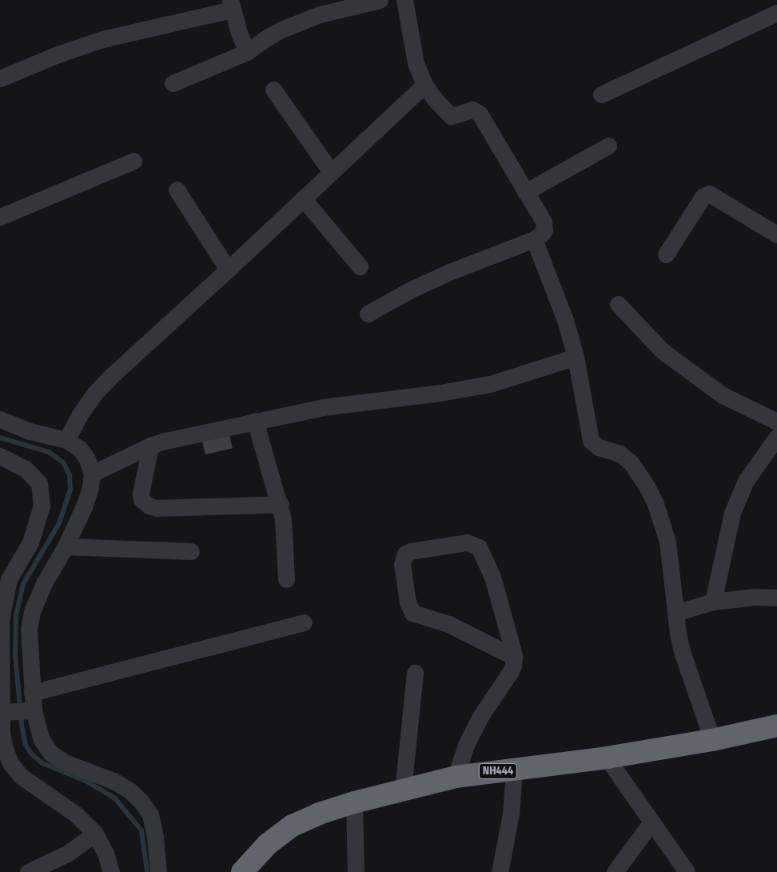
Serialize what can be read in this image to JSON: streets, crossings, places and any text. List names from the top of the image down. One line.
{"streets":{"highway":["NH444"]}}
